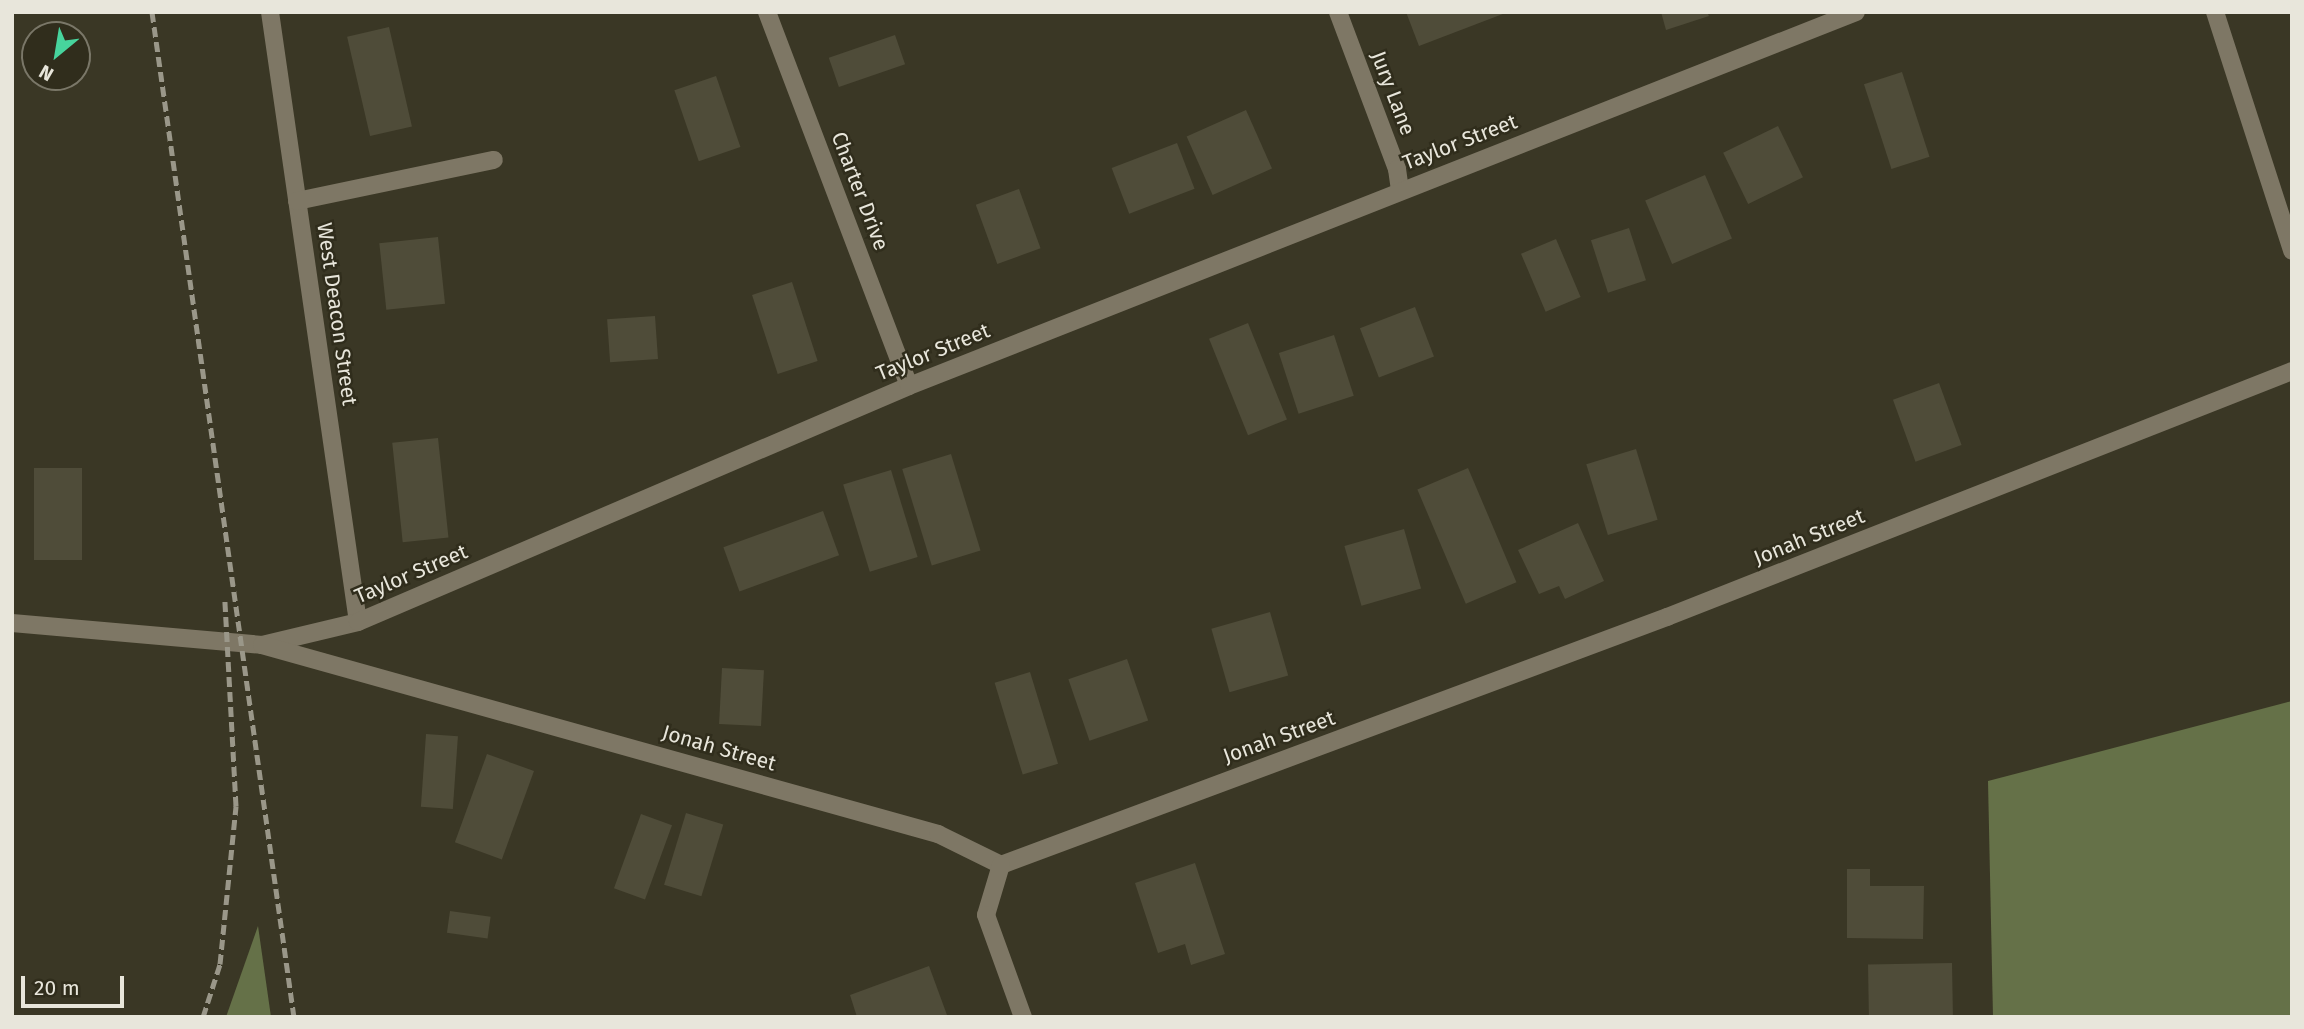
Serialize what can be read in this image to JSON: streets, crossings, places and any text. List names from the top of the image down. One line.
{"streets":{"street":["Jury Lane","Taylor Street","Charter Drive","West Deacon Street","Jonah Street"]},"crossings":[["Jury Lane","Taylor Street"],["Taylor Street","Charter Drive"],["Taylor Street","West Deacon Street"],["Taylor Street","Jonah Street"]],"scale_bar":"20 m","north":"bottom left"}
